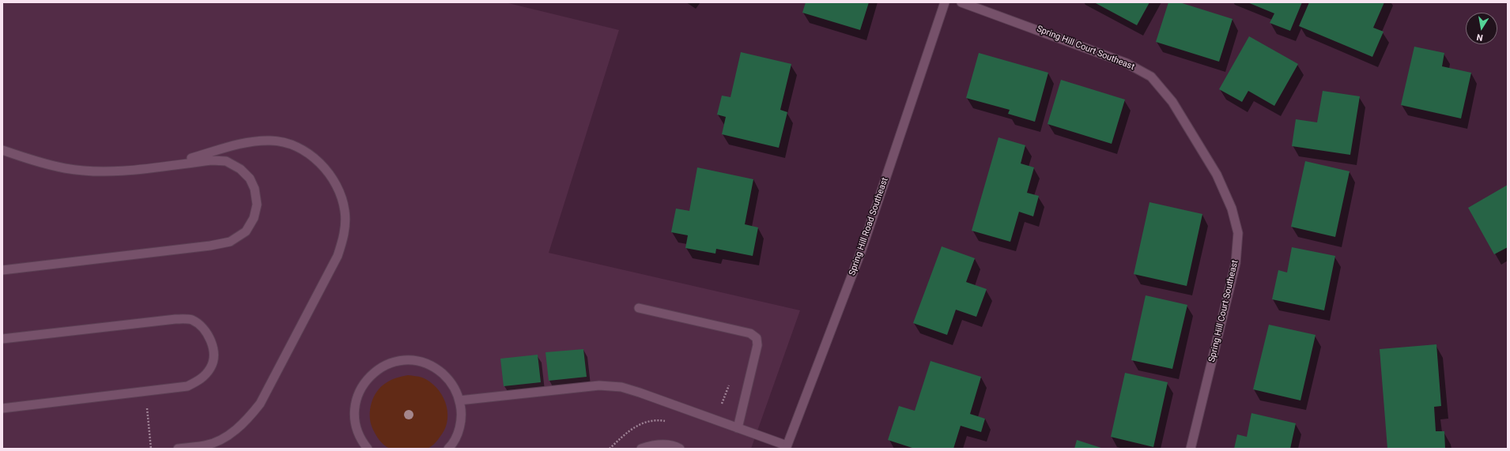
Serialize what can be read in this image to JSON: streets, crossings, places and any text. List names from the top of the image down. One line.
{"streets":{"street":["Spring Hill Court Southeast","Spring Hill Road Southeast"]},"north":"bottom"}
